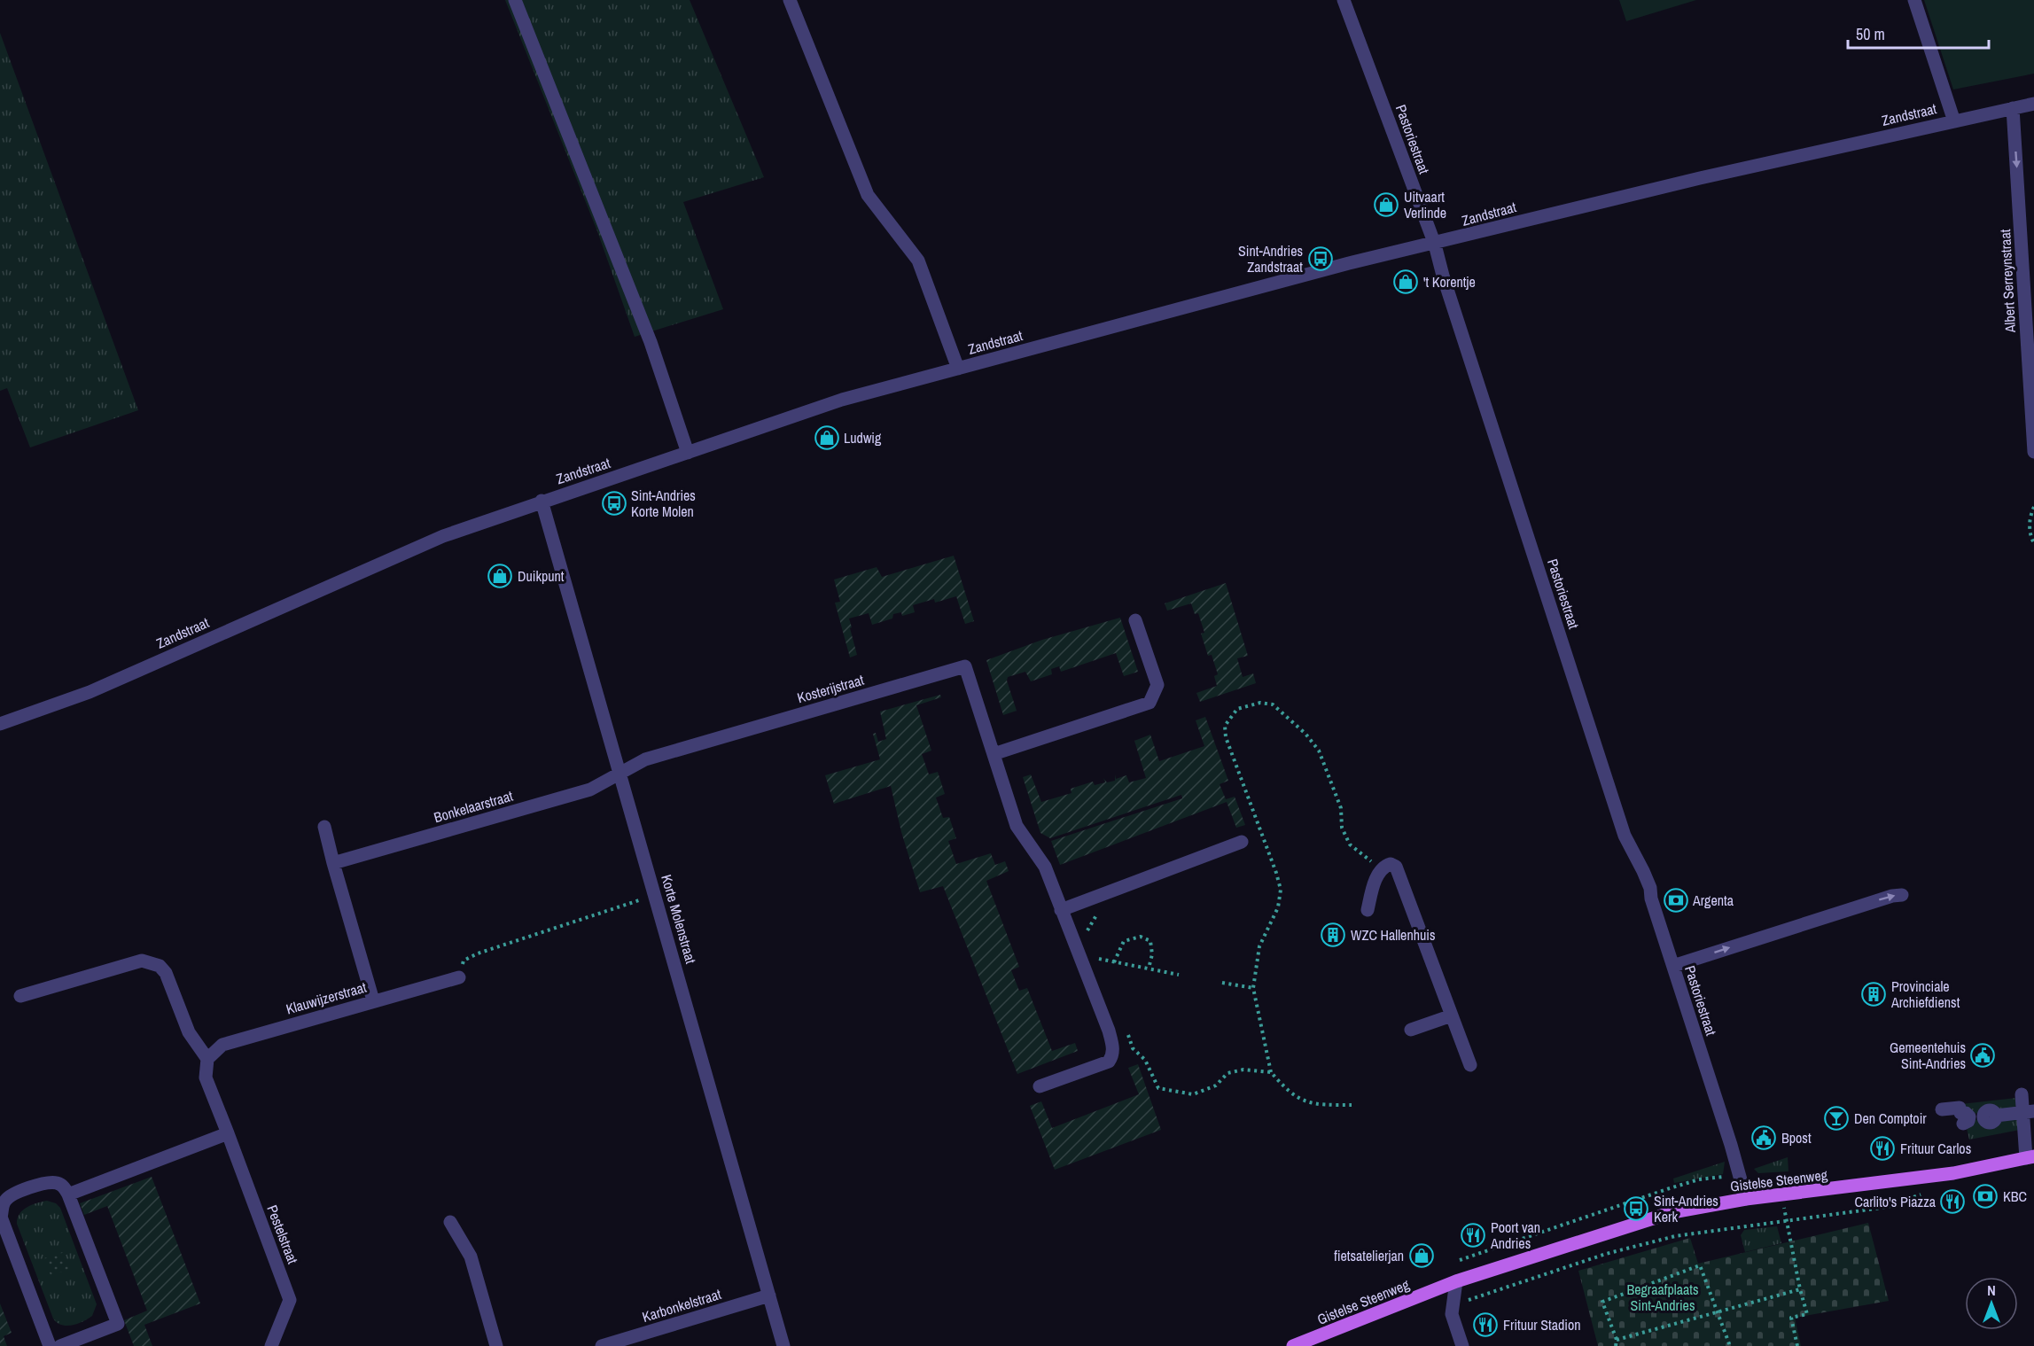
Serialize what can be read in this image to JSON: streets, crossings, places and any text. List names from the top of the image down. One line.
{"streets":{"main road":["Gistelse Steenweg"],"street":["Zandstraat","Pastoriestraat","Albert Serreynstraat","Kosterijstraat","Bonkelaarstraat","Korte Molenstraat","Klauwijzerstraat","Pestelstraat","Karbonkelstraat"]},"crossings":[["Zandstraat","Pastoriestraat"],["Zandstraat","Albert Serreynstraat"],["Zandstraat","Korte Molenstraat"],["Pastoriestraat","Gistelse Steenweg"],["Kosterijstraat","Bonkelaarstraat"],["Kosterijstraat","Korte Molenstraat"],["Bonkelaarstraat","Korte Molenstraat"],["Korte Molenstraat","Karbonkelstraat"]],"one_way":["Albert Serreynstraat"],"parks":["Begraafplaats Sint-Andries"],"places":{"shop":["Uitvaart Verlinde","'t Korentje","Ludwig","Duikpunt","fietsatelierjan"],"bus stop":["Sint-Andries Zandstraat","Sint-Andries Korte Molen","Sint-Andries Kerk"],"bank":["Argenta","KBC"],"building":["WZC Hallenhuis","Provinciale Archiefdienst"],"public building":["Gemeentehuis Sint-Andries","Bpost"],"bar":["Den Comptoir"],"restaurant":["Frituur Carlos","Carlito's Piazza","Poort van Andries","Frituur Stadion"]},"scale_bar":"50 m","north":"top"}
